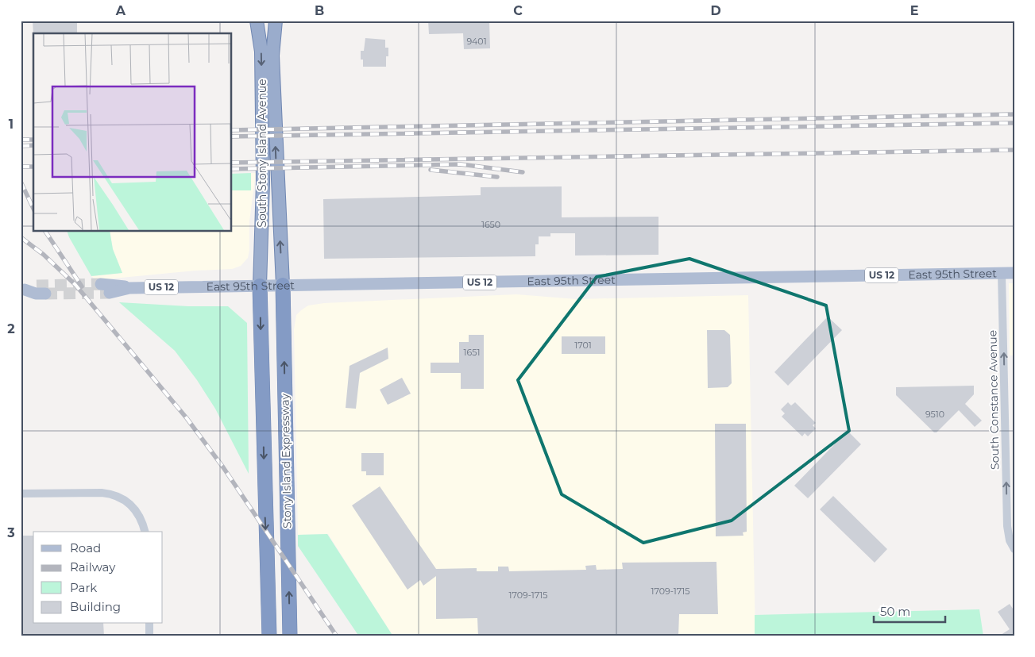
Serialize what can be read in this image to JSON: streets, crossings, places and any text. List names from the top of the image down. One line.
{"streets":{"highway":["South Stony Island Avenue","Stony Island Expressway"],"main road":["East 95th Street","US 12"],"street":["South Constance Avenue"]},"crossings":[["South Stony Island Avenue","East 95th Street"],["South Stony Island Avenue","Stony Island Expressway"],["East 95th Street","South Constance Avenue"],["East 95th Street","Stony Island Expressway"]],"one_way":["South Constance Avenue"],"house_numbers":["9401","1650","1701","1651","9510","1709-1715","1709-1715"],"legend":["Road","Railway","Park","Building"],"scale_bar":"50 m","grid":{"columns":["A","B","C","D","E"],"rows":["1","2","3"]}}
